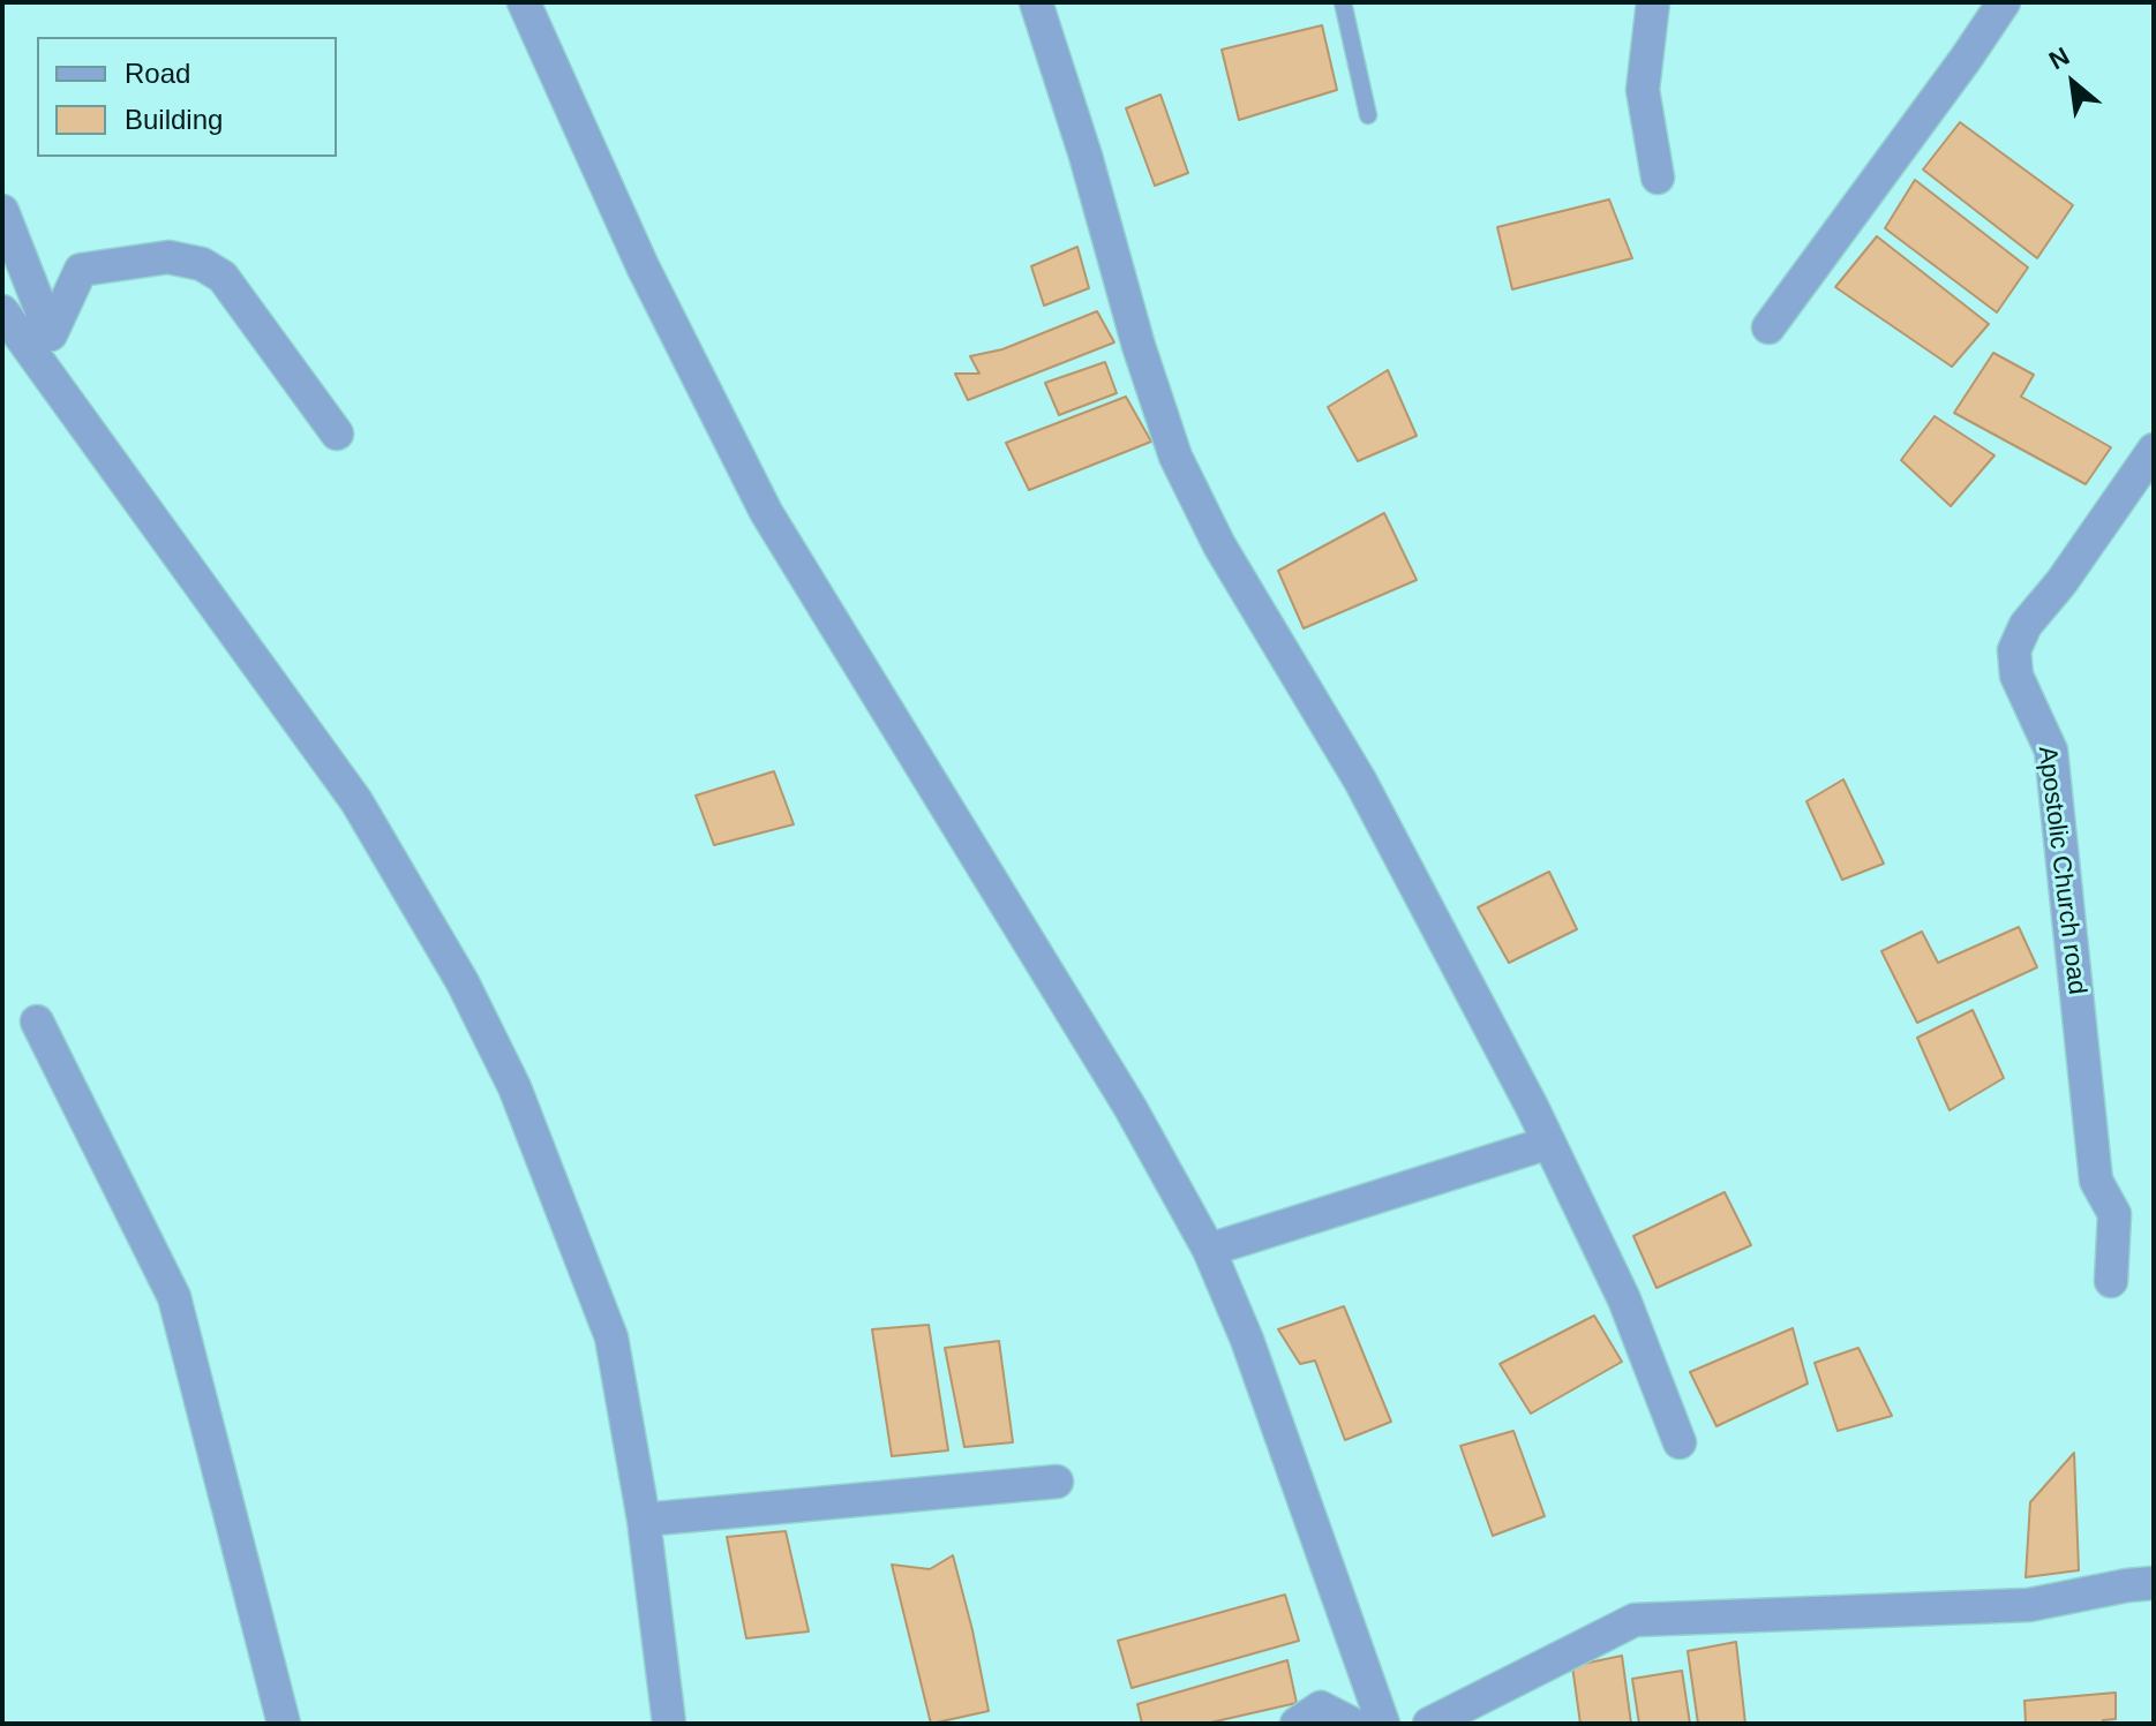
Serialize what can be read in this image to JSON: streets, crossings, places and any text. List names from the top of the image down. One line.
{"streets":{"street":["Apostolic Church road"]},"legend":["Road","Building"],"north":"top left"}
